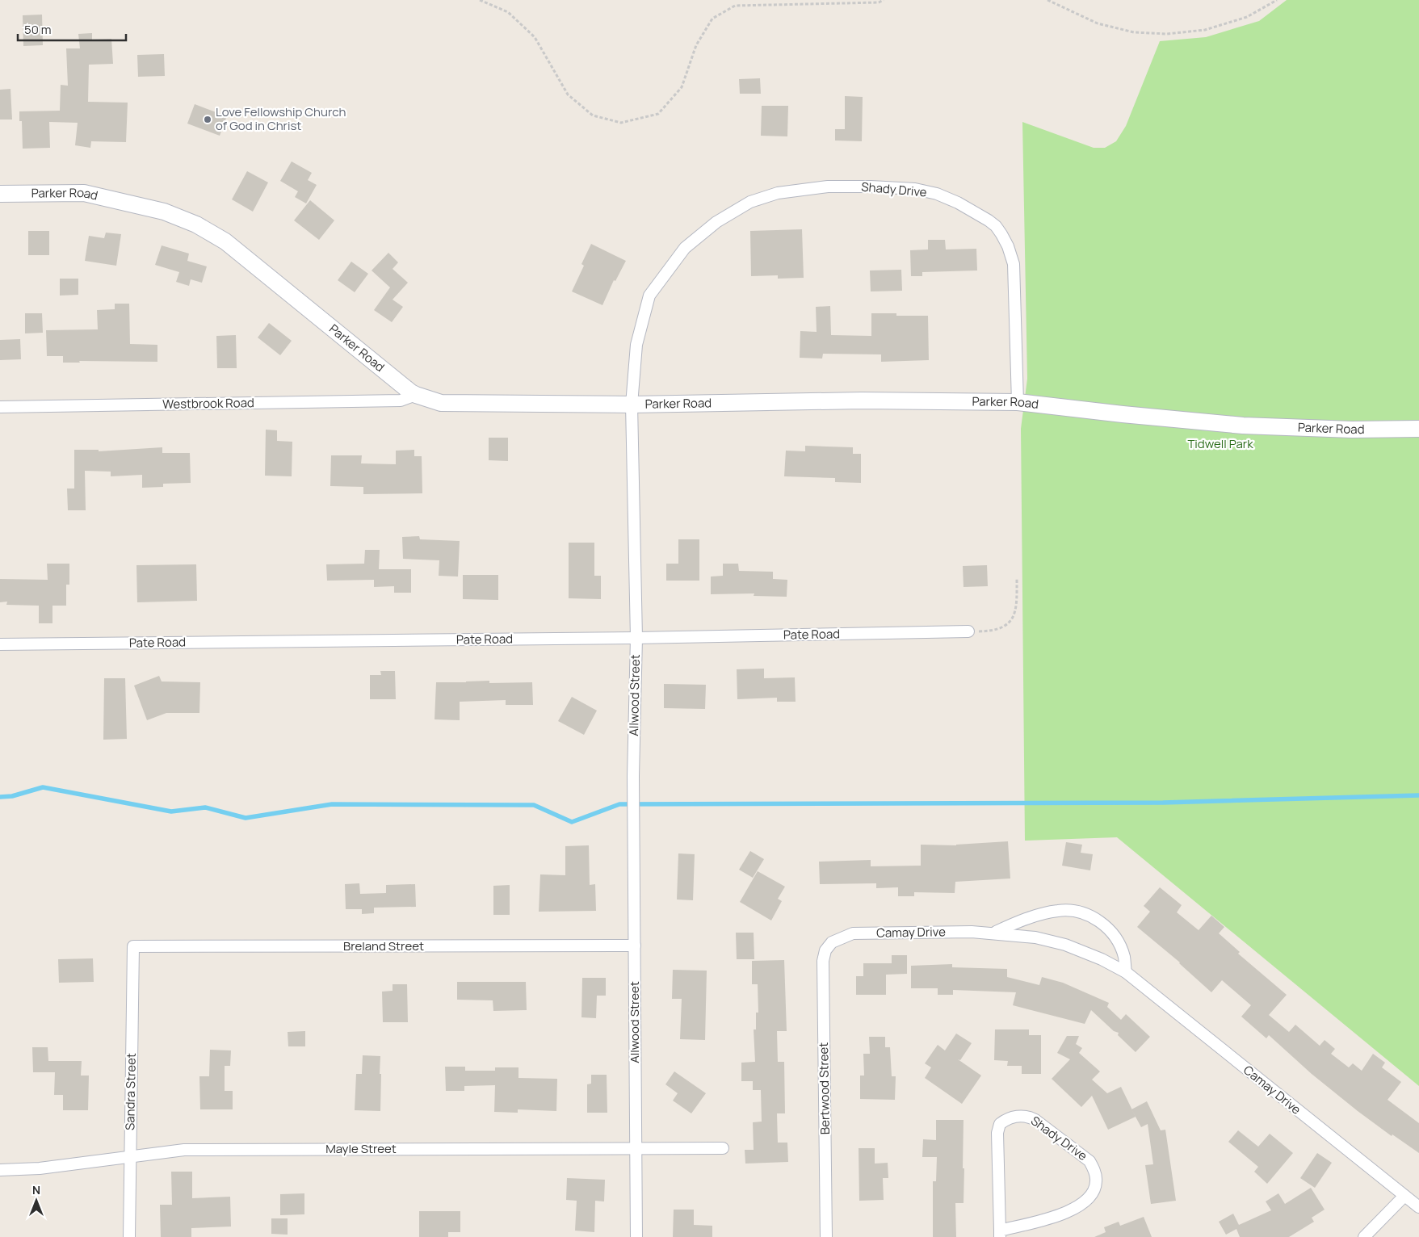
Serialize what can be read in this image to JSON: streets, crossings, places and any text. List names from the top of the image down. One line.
{"streets":{"main road":["Parker Road"],"street":["Shady Drive","Westbrook Road","Pate Road","Allwood Street","Camay Drive","Breland Street","Bertwood Street","Sandra Street","Mayle Street"]},"crossings":[["Shady Drive","Parker Road"],["Shady Drive","Allwood Street"],["Parker Road","Westbrook Road"],["Parker Road","Allwood Street"],["Pate Road","Allwood Street"],["Allwood Street","Breland Street"],["Allwood Street","Mayle Street"],["Camay Drive","Bertwood Street"],["Breland Street","Sandra Street"],["Sandra Street","Mayle Street"]],"parks":["Tidwell Park"],"places":["Love Fellowship Church of God in Christ"],"scale_bar":"50 m","north":"top"}
